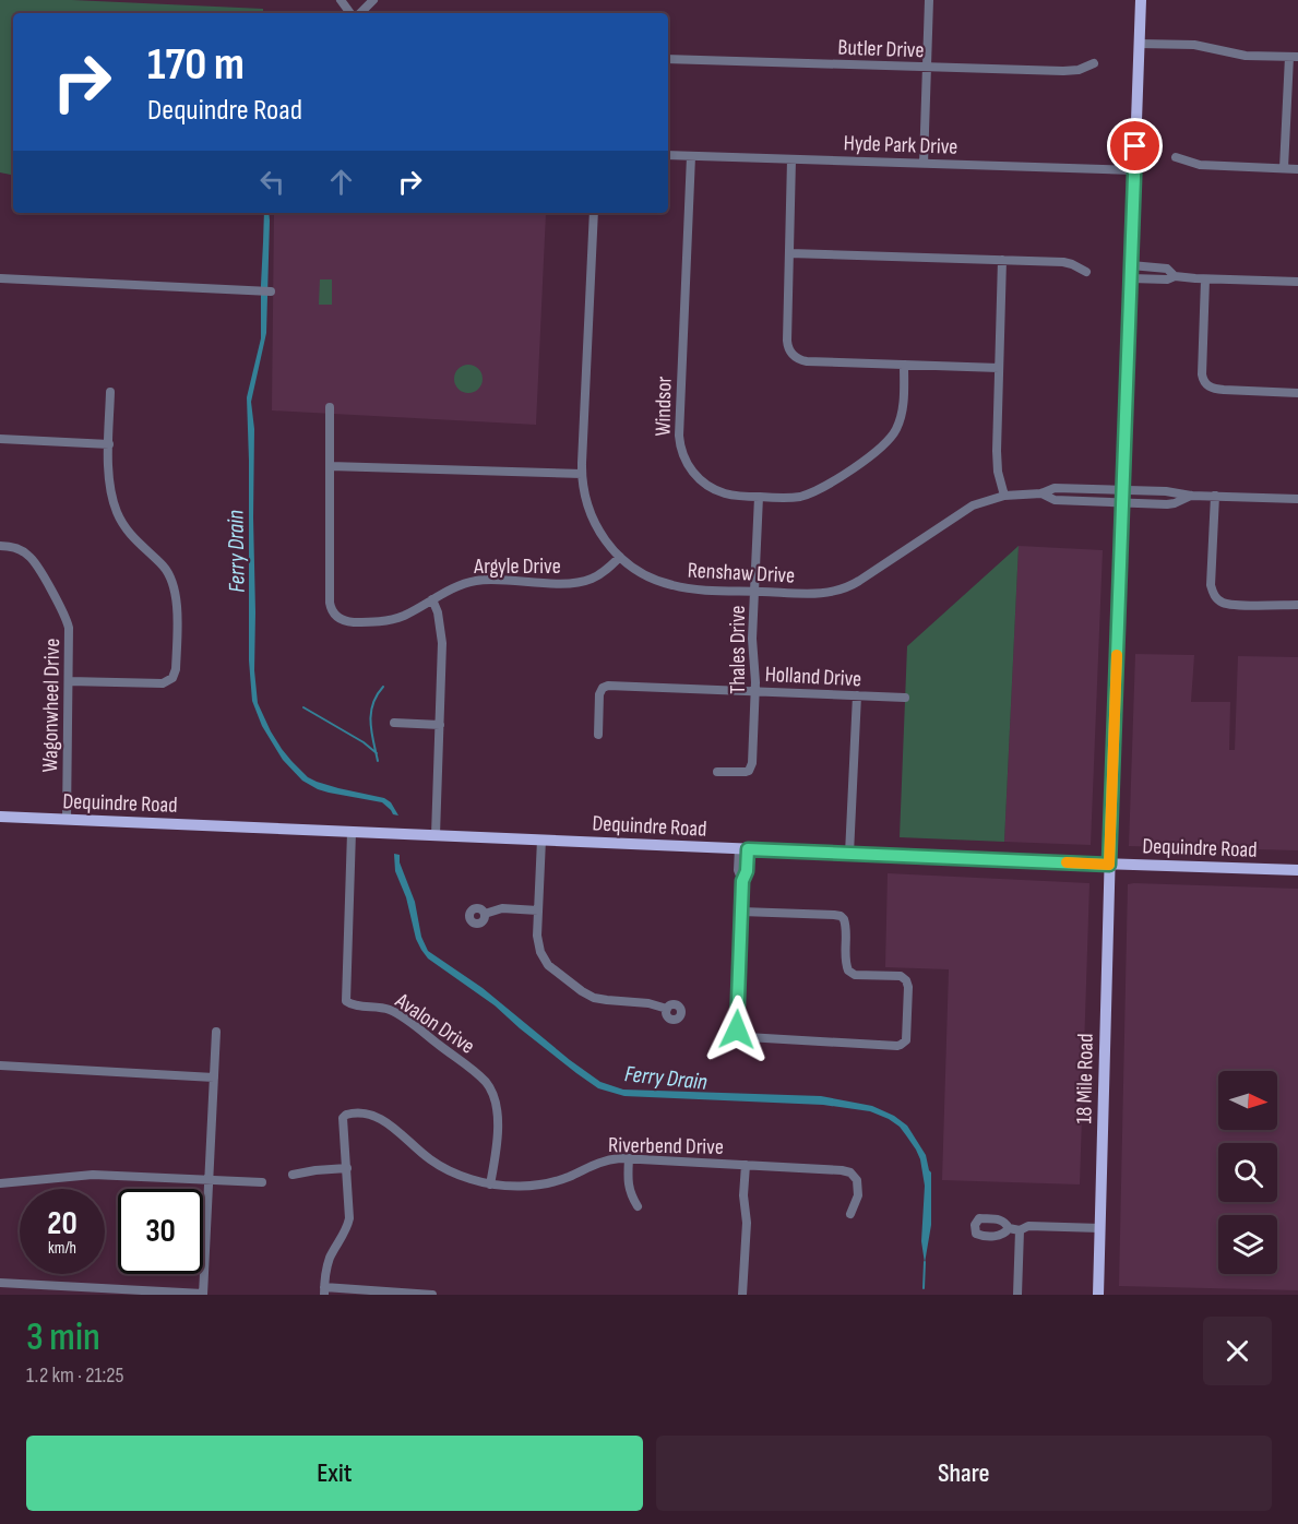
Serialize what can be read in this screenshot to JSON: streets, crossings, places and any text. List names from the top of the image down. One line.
{"streets":{"main road":["Dequindre Road","18 Mile Road"],"street":["Butler Drive","Hyde Park Drive","Windsor","Argyle Drive","Renshaw Drive","Thales Drive","Holland Drive","Wagonwheel Drive","Avalon Drive","Riverbend Drive"]},"crossings":[["Hyde Park Drive","Windsor"],["Hyde Park Drive","18 Mile Road"],["Windsor","Thales Drive"],["Argyle Drive","Renshaw Drive"],["Renshaw Drive","Thales Drive"],["Renshaw Drive","18 Mile Road"],["Thales Drive","Holland Drive"],["Wagonwheel Drive","Dequindre Road"],["Dequindre Road","Avalon Drive"],["Dequindre Road","18 Mile Road"],["Avalon Drive","Riverbend Drive"]],"water":["Ferry Drain"],"north":"right","page":{"turn":["170 m","Dequindre Road"],"speed":"20 km/h","limit":"30","heading":["3 min","1.2 km · 21:25"],"buttons":["Exit","Share"]}}
